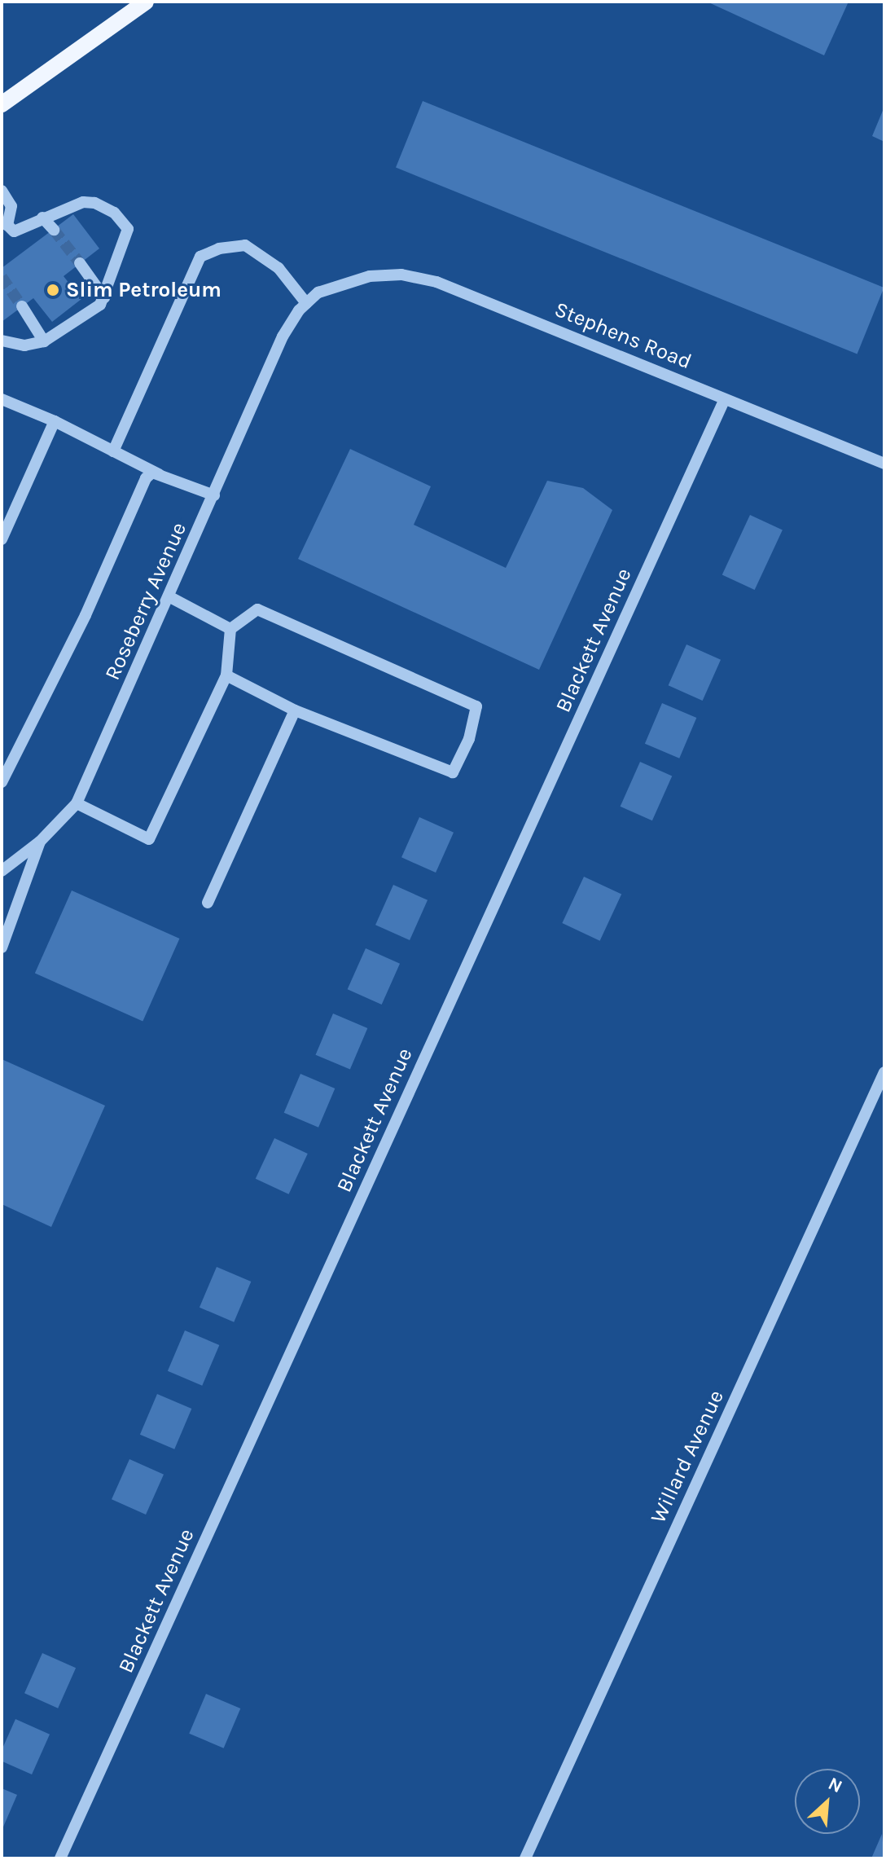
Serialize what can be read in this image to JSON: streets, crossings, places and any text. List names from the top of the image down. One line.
{"streets":{"street":["Stephens Road","Roseberry Avenue","Blackett Avenue","Willard Avenue"]},"crossings":[["Stephens Road","Roseberry Avenue"],["Stephens Road","Blackett Avenue"]],"places":["Slim Petroleum"],"north":"top right"}
